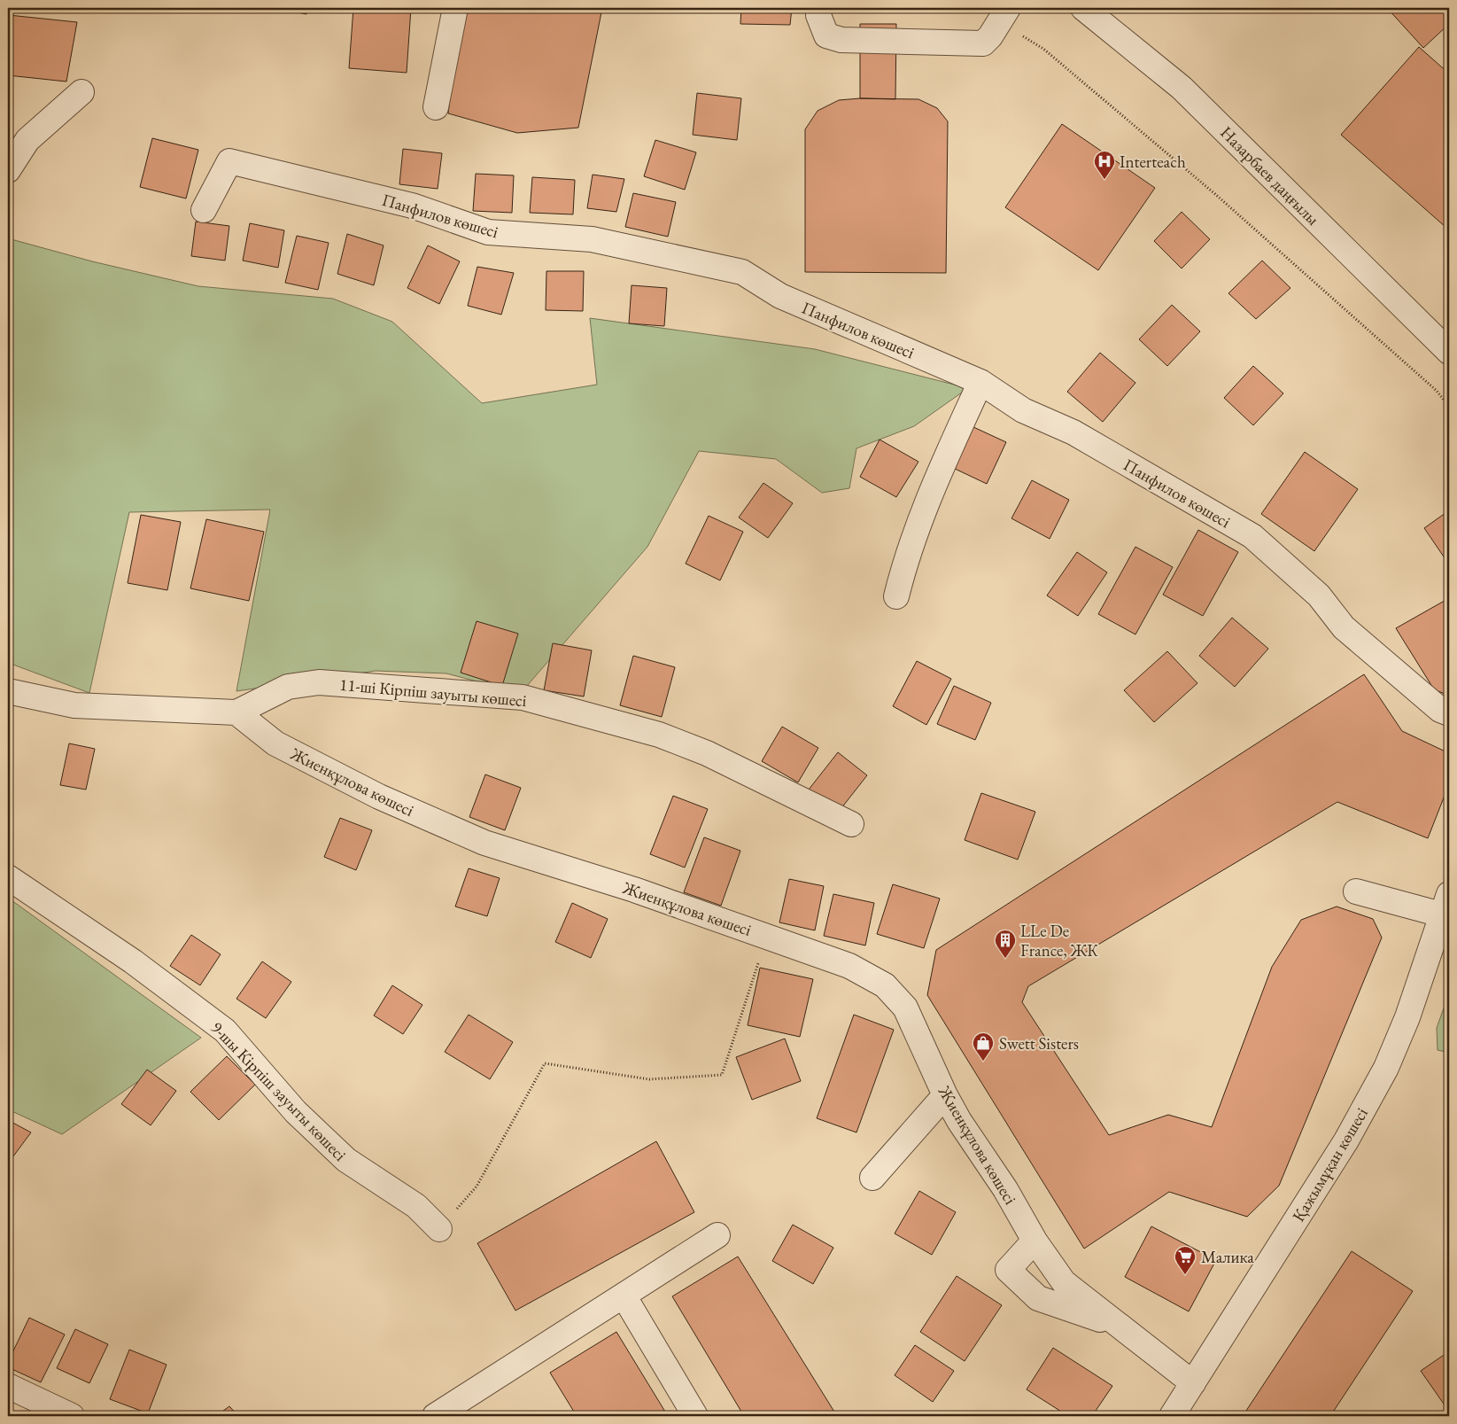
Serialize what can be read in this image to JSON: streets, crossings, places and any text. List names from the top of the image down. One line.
{"streets":{"street":["Назарбаев даңғылы","Панфилов көшесі","11-ші Кірпіш зауыты көшесі","Жиенқұлова көшесі","9-шы Кірпіш зауыты көшесі","Қажымұқан көшесі"]},"crossings":[["11-ші Кірпіш зауыты көшесі","Жиенқұлова көшесі"],["Жиенқұлова көшесі","Қажымұқан көшесі"]],"places":{"hospital":["Interteach"],"building":["LLe De France, ЖК"],"shop":["Swett Sisters"],"supermarket":["Малика"]}}
